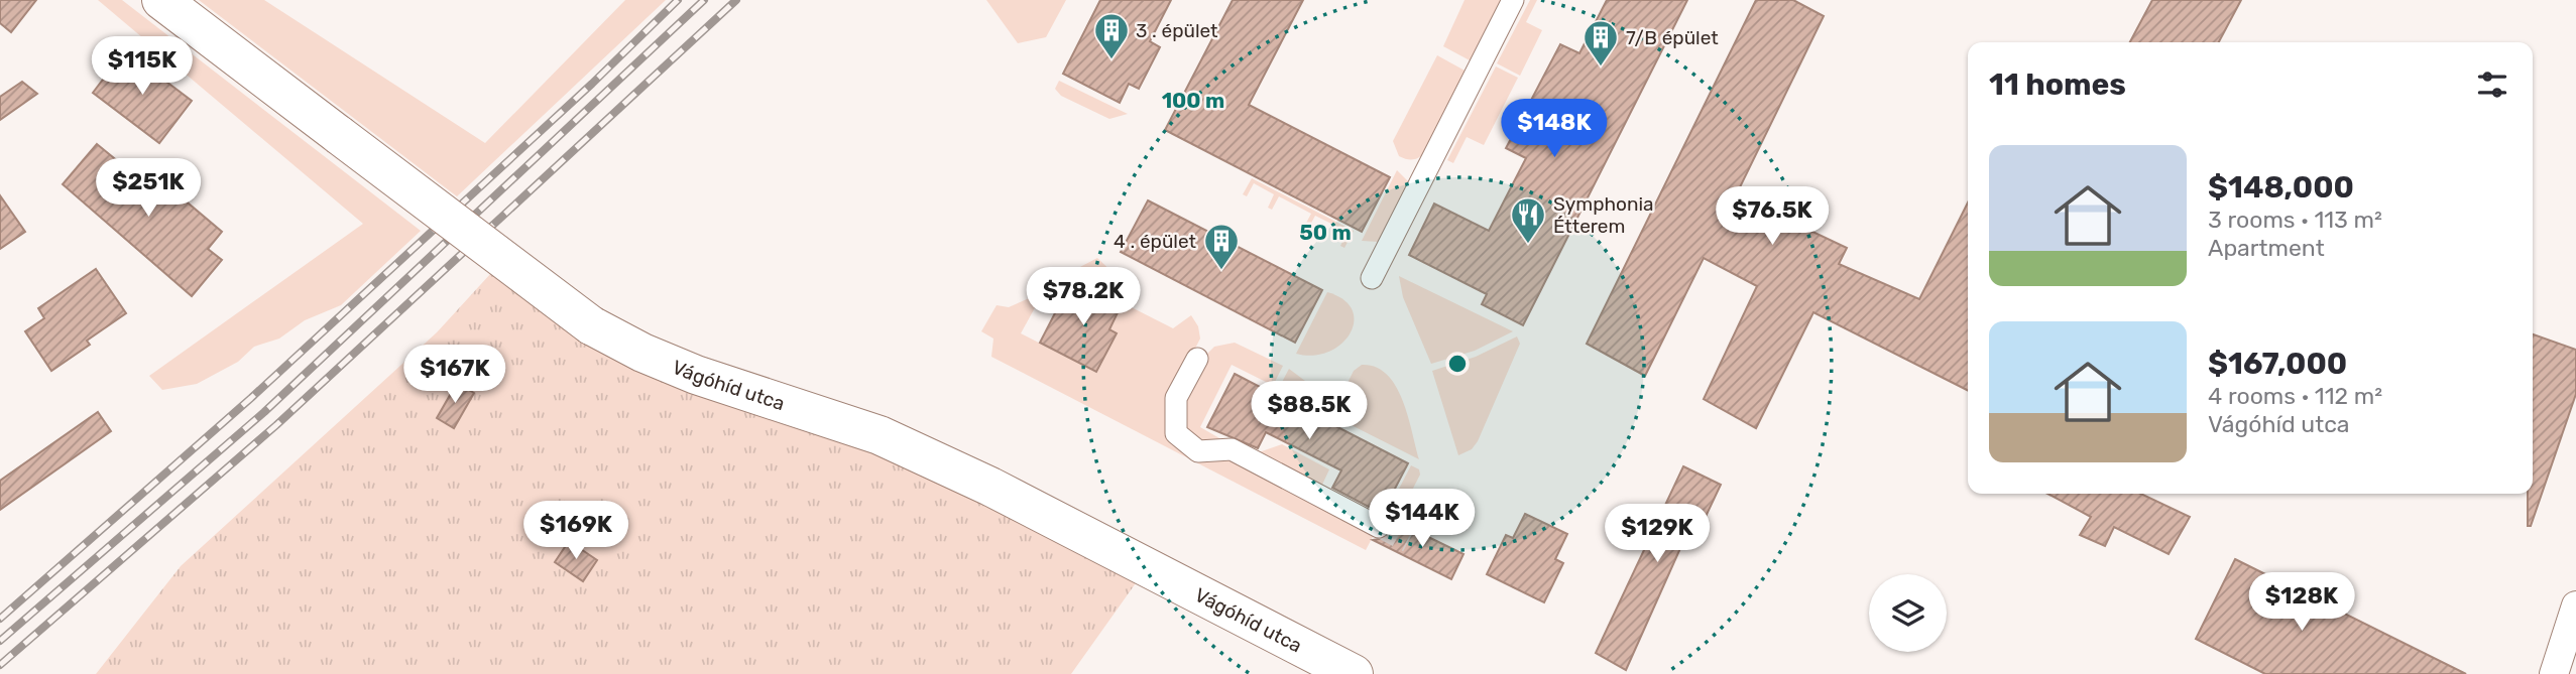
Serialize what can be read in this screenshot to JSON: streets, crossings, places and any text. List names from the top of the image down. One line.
{"streets":{"main road":["Vágóhíd utca"]},"places":{"building":["3 . épület","7/B épület","4 . épület"],"restaurant":["Symphonia Étterem"]},"page":{"price":["$115K","$148K","$251K","$76.5K","$78.2K","$167K","$88.5K","$144K","$169K","$129K","$128K"],"heading":"11 homes","list":[{"name":"$148,000","note":"3 rooms · 113 m² · Apartment"},{"name":"$167,000","note":"4 rooms · 112 m² · Vágóhíd utca"}]},"rings":["100 m","50 m"]}
